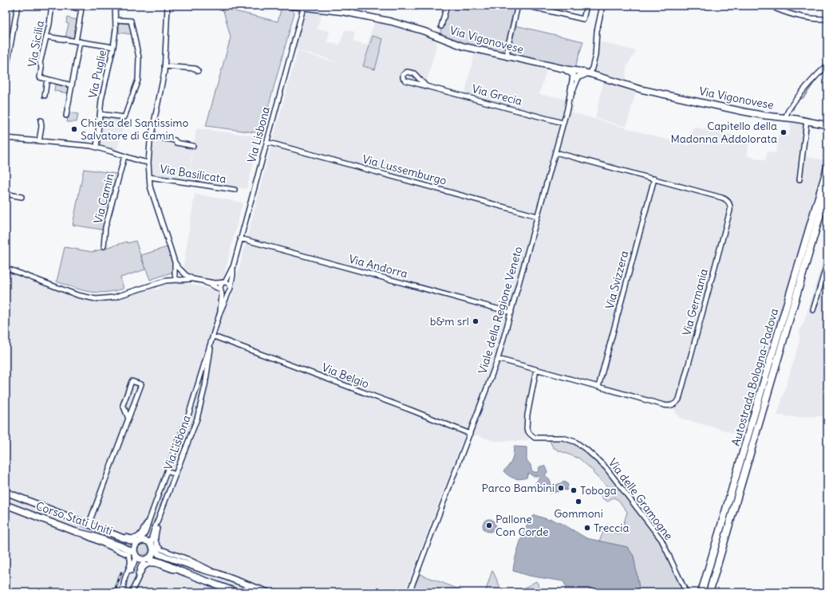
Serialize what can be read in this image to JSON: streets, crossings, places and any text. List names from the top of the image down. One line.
{"streets":{"highway":["Autostrada Bologna-Padova"],"main road":["Via Vigonovese","Corso Stati Uniti"],"street":["Via Sicilia","Via Puglie","Via Grecia","Via Lisbona","Via Lussemburgo","Via Basilicata","Via Camin","Via Andorra","Via Svizzera","Via Germania","Viale della Regione Veneto","Via Belgio","Via delle Gramogne"]},"crossings":[["Via Vigonovese","Via Lisbona"],["Via Vigonovese","Viale della Regione Veneto"],["Via Grecia","Viale della Regione Veneto"],["Via Lisbona","Via Lussemburgo"],["Via Lisbona","Via Andorra"],["Via Lisbona","Via Belgio"],["Via Lisbona","Corso Stati Uniti"],["Via Lussemburgo","Viale della Regione Veneto"],["Via Andorra","Viale della Regione Veneto"],["Via Svizzera","Via Germania"],["Via Germania","Viale della Regione Veneto"],["Via Germania","Via delle Gramogne"],["Viale della Regione Veneto","Via Belgio"]],"places":["Chiesa del Santissimo Salvatore di Camin","Capitello della Madonna Addolorata","b&m srl","Parco Bambini","Toboga","Gommoni","Pallone Con Corde","Treccia"]}
